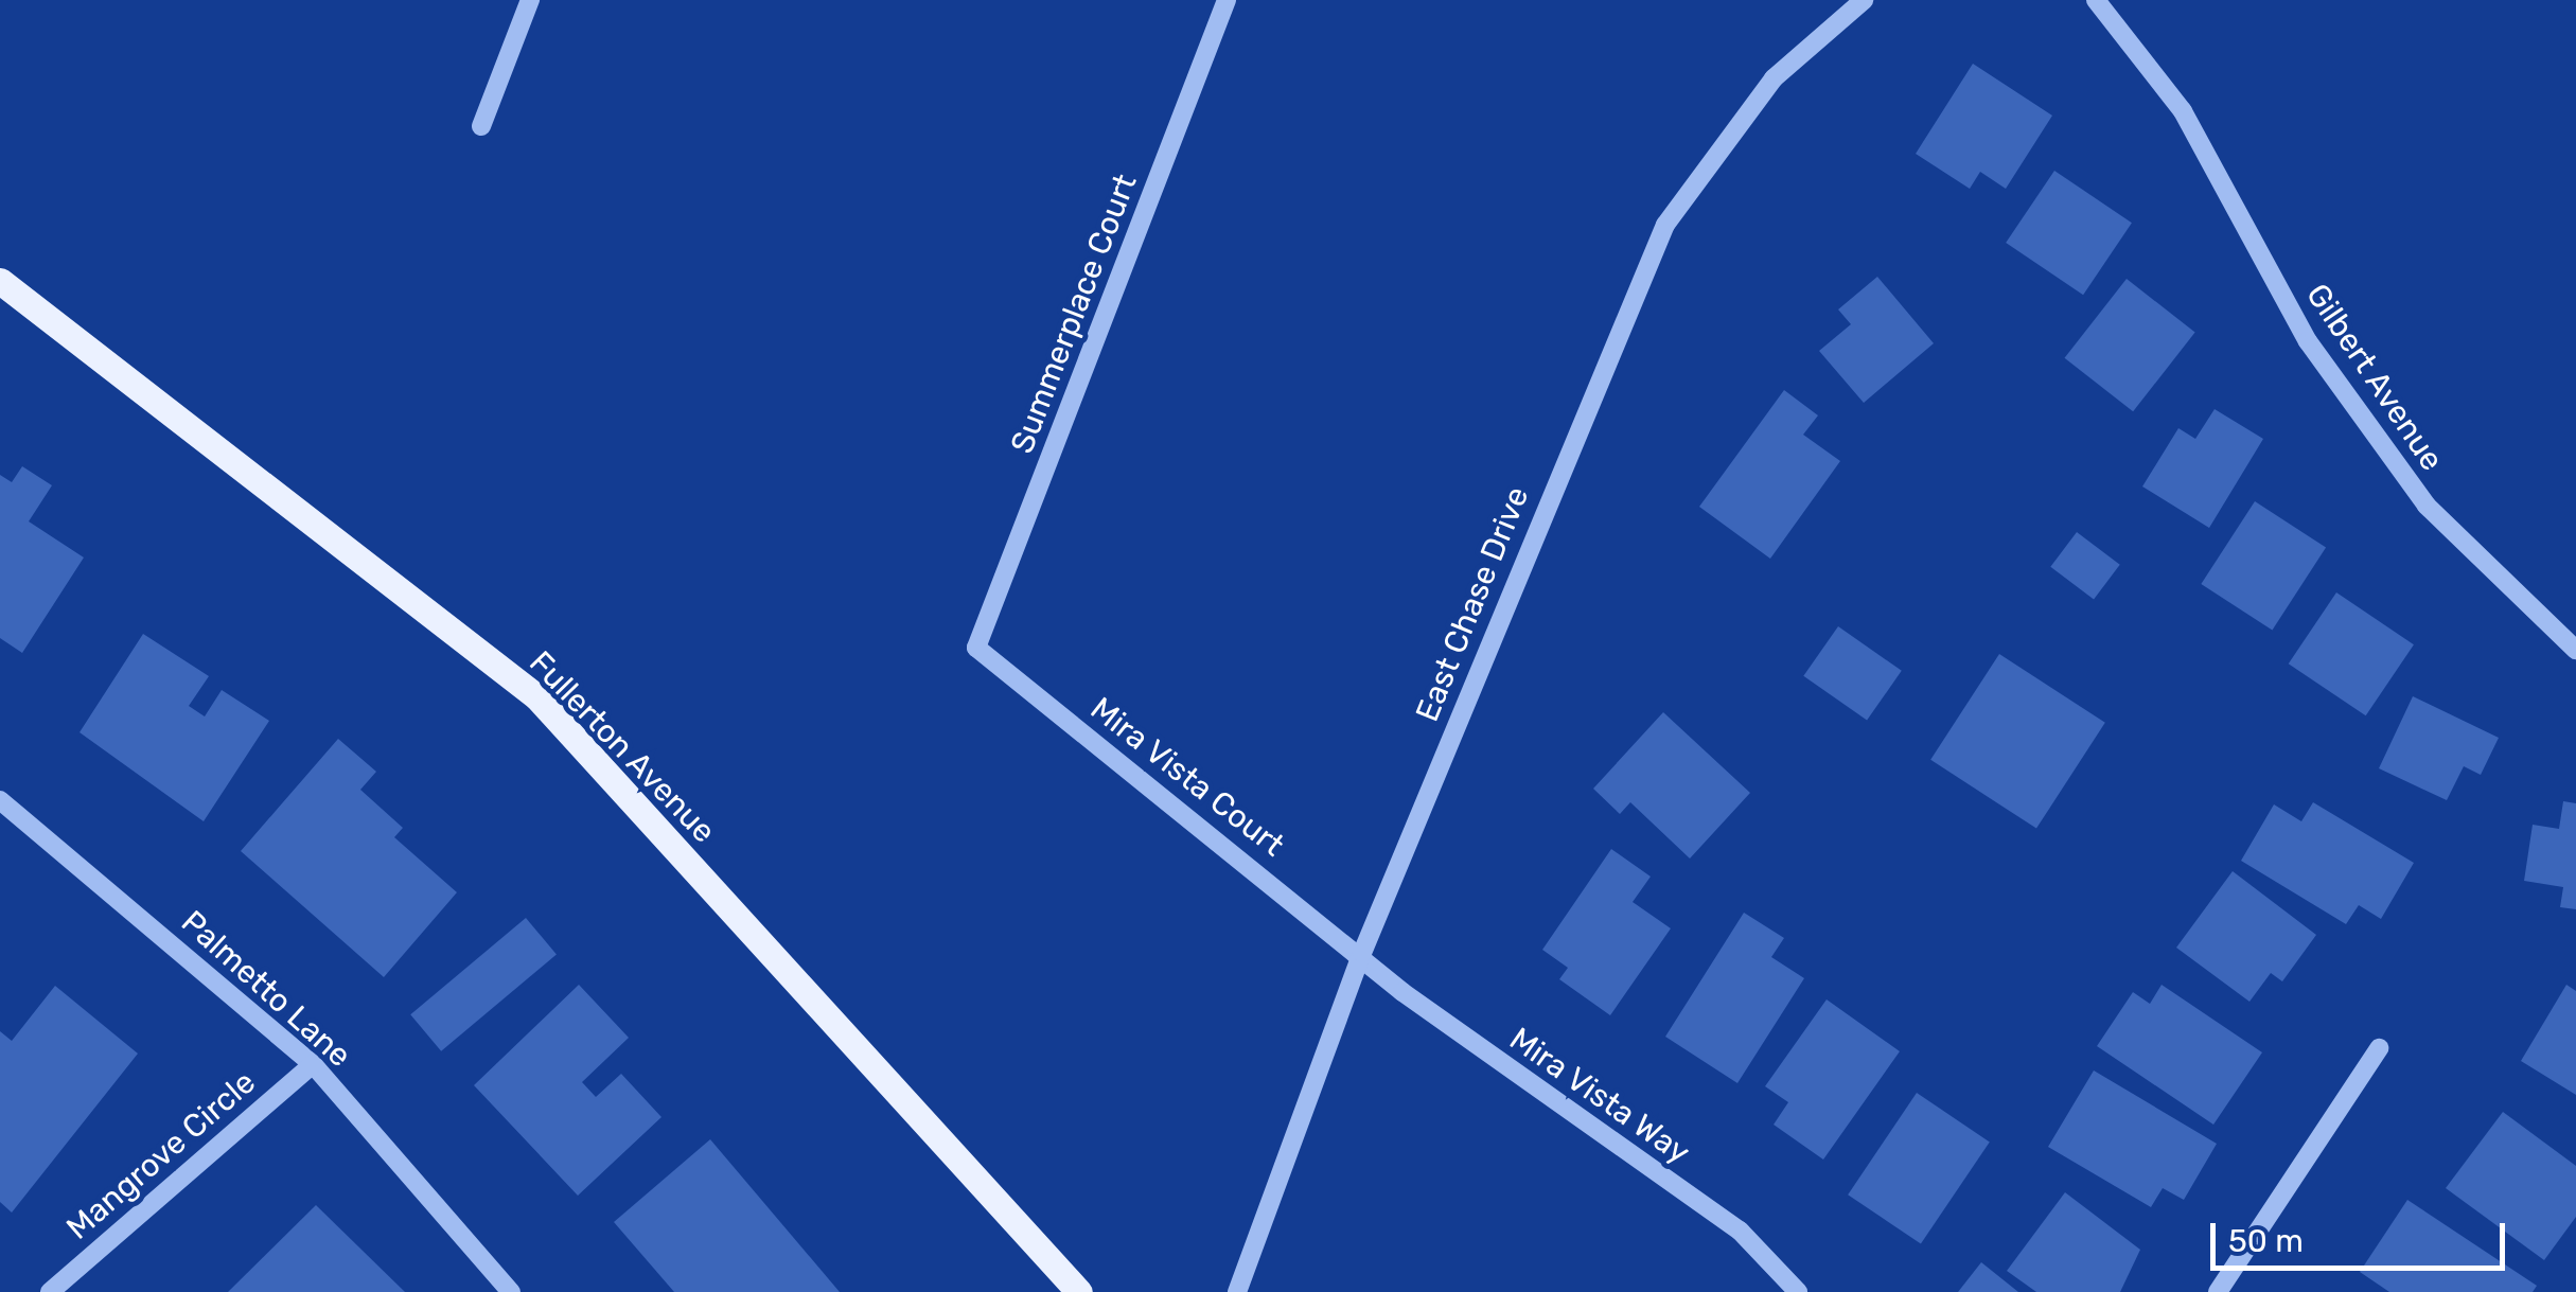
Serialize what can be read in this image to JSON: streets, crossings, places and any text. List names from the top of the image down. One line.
{"streets":{"main road":["Fullerton Avenue"],"street":["Summerplace Court","Gilbert Avenue","East Chase Drive","Mira Vista Court","Palmetto Lane","Mira Vista Way","Mangrove Circle"]},"crossings":[["Summerplace Court","Mira Vista Court"],["East Chase Drive","Mira Vista Court"],["East Chase Drive","Mira Vista Way"],["Mira Vista Court","Mira Vista Way"],["Palmetto Lane","Mangrove Circle"]],"scale_bar":"50 m"}
